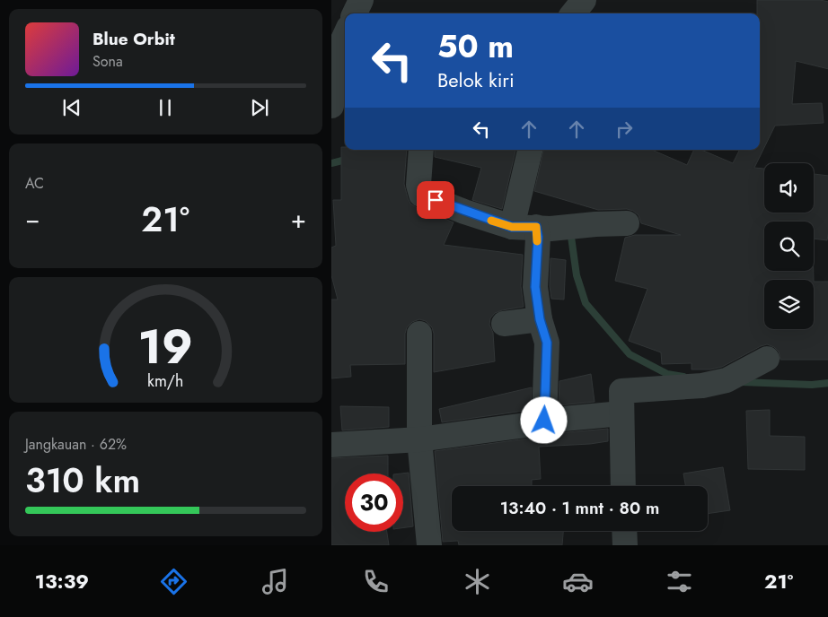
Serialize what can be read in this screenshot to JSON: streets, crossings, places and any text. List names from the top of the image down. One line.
{"page":{"turn":["50 m","Belok kiri"],"song":["Blue Orbit","Sona"],"tile":["AC",["Jangkauan · 62%","310 km"]],"heat":["−","21°","+"],"limit":"30","trip":"13:40 · 1 mnt · 80 m","tabs":["13:39","21°"],"gauge":["19","km/h"]}}
